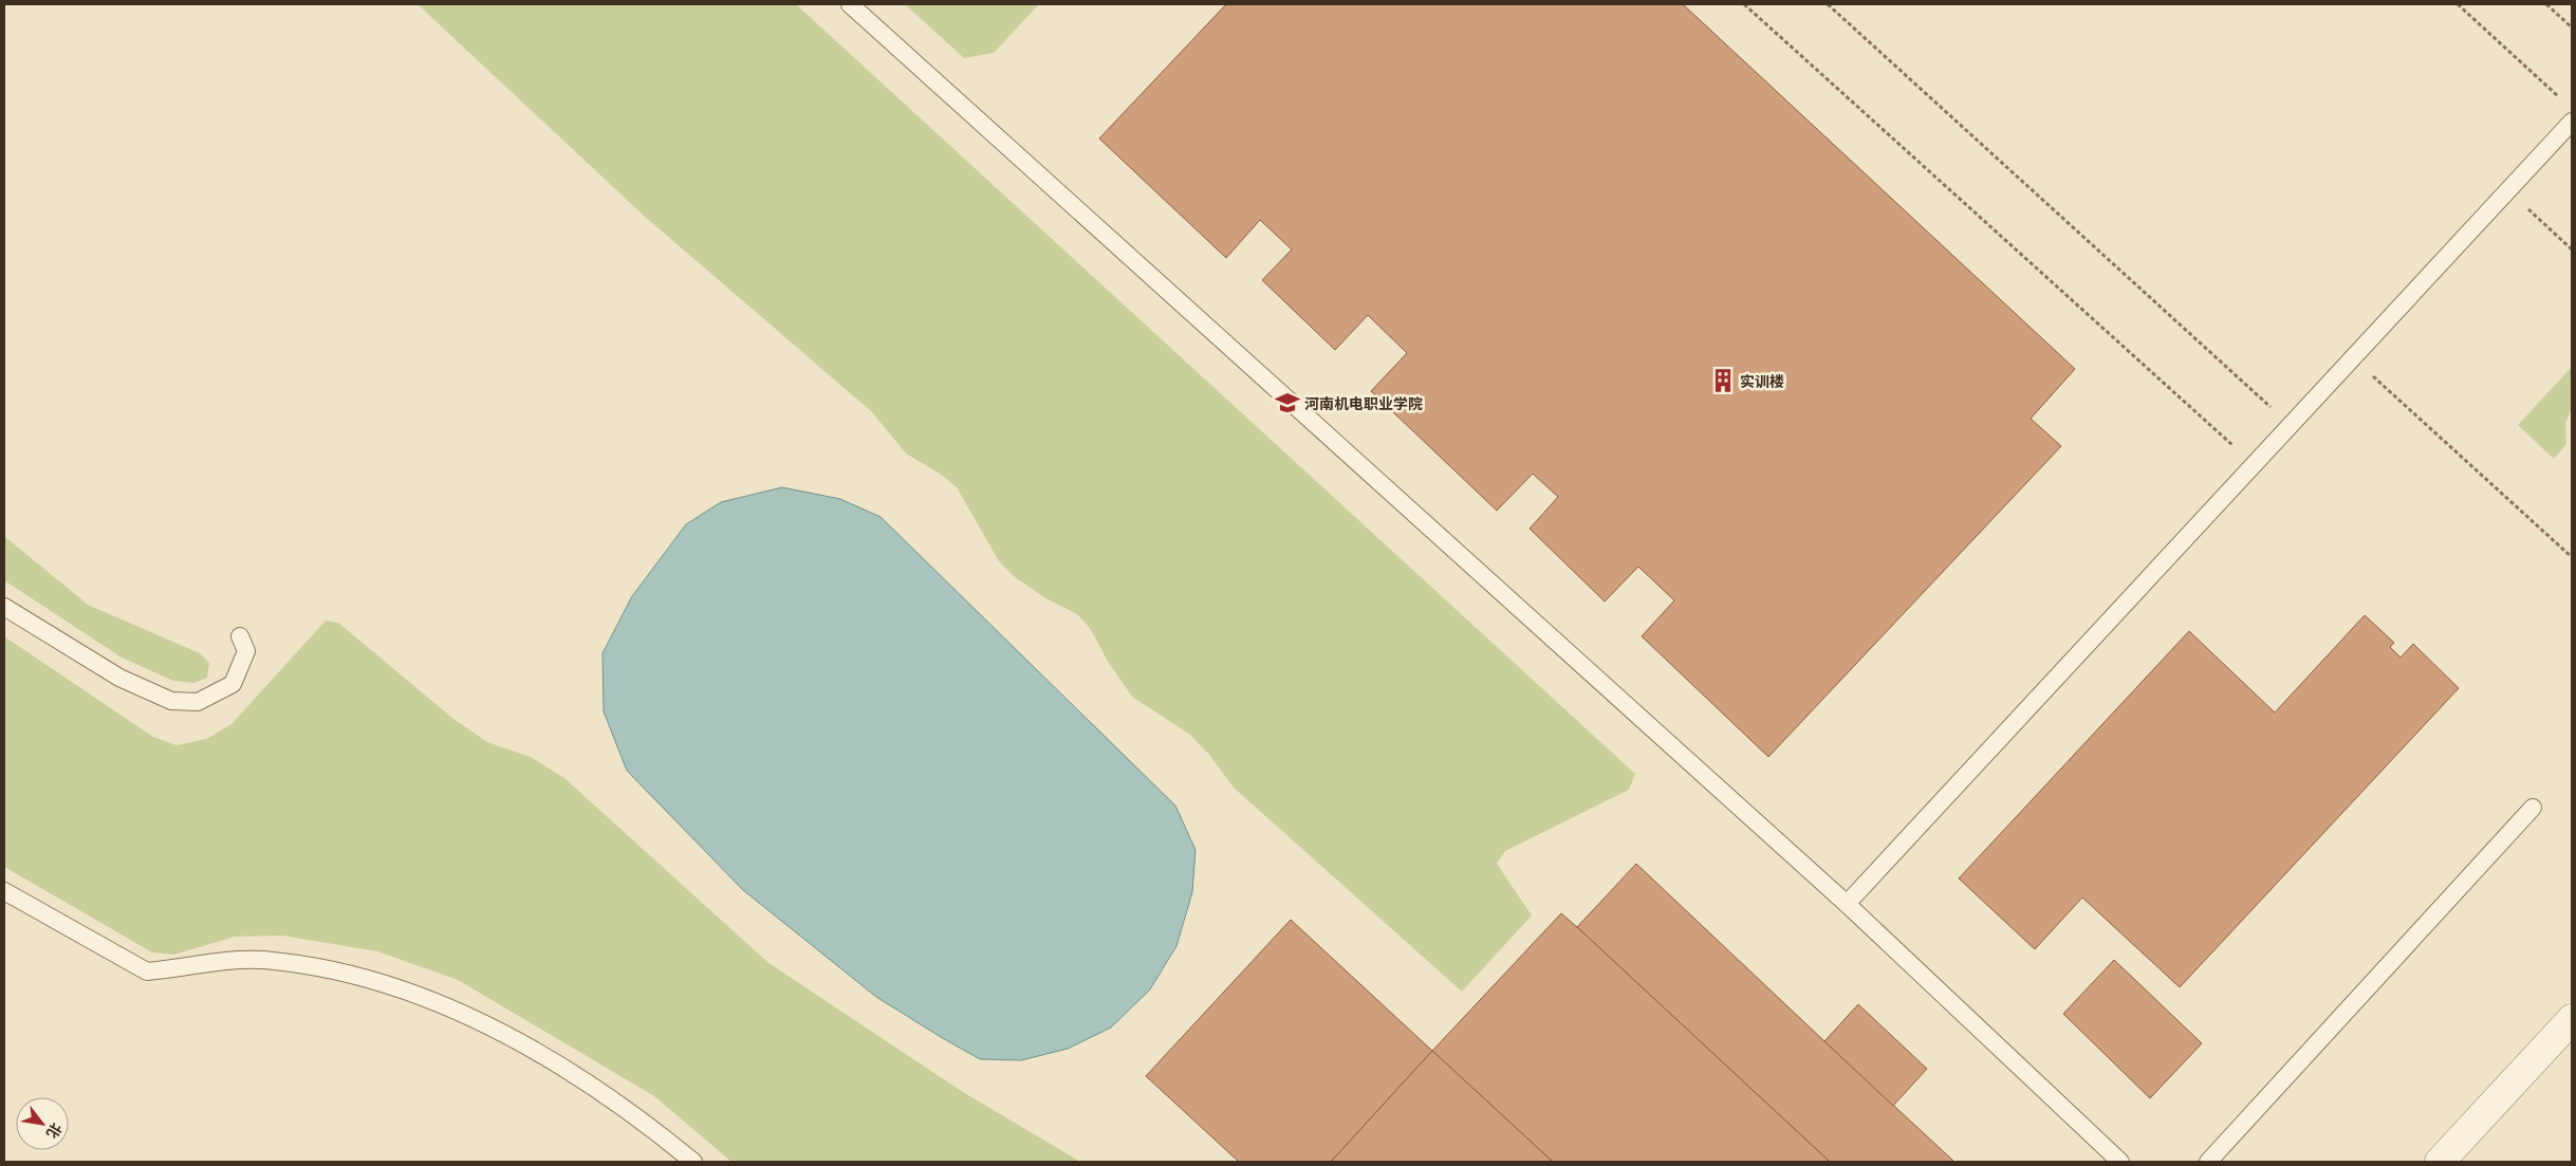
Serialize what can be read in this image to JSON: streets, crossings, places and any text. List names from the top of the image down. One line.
{"places":{"building":["实训楼"],"school or university":["河南机电职业学院"]},"north":"bottom right"}
